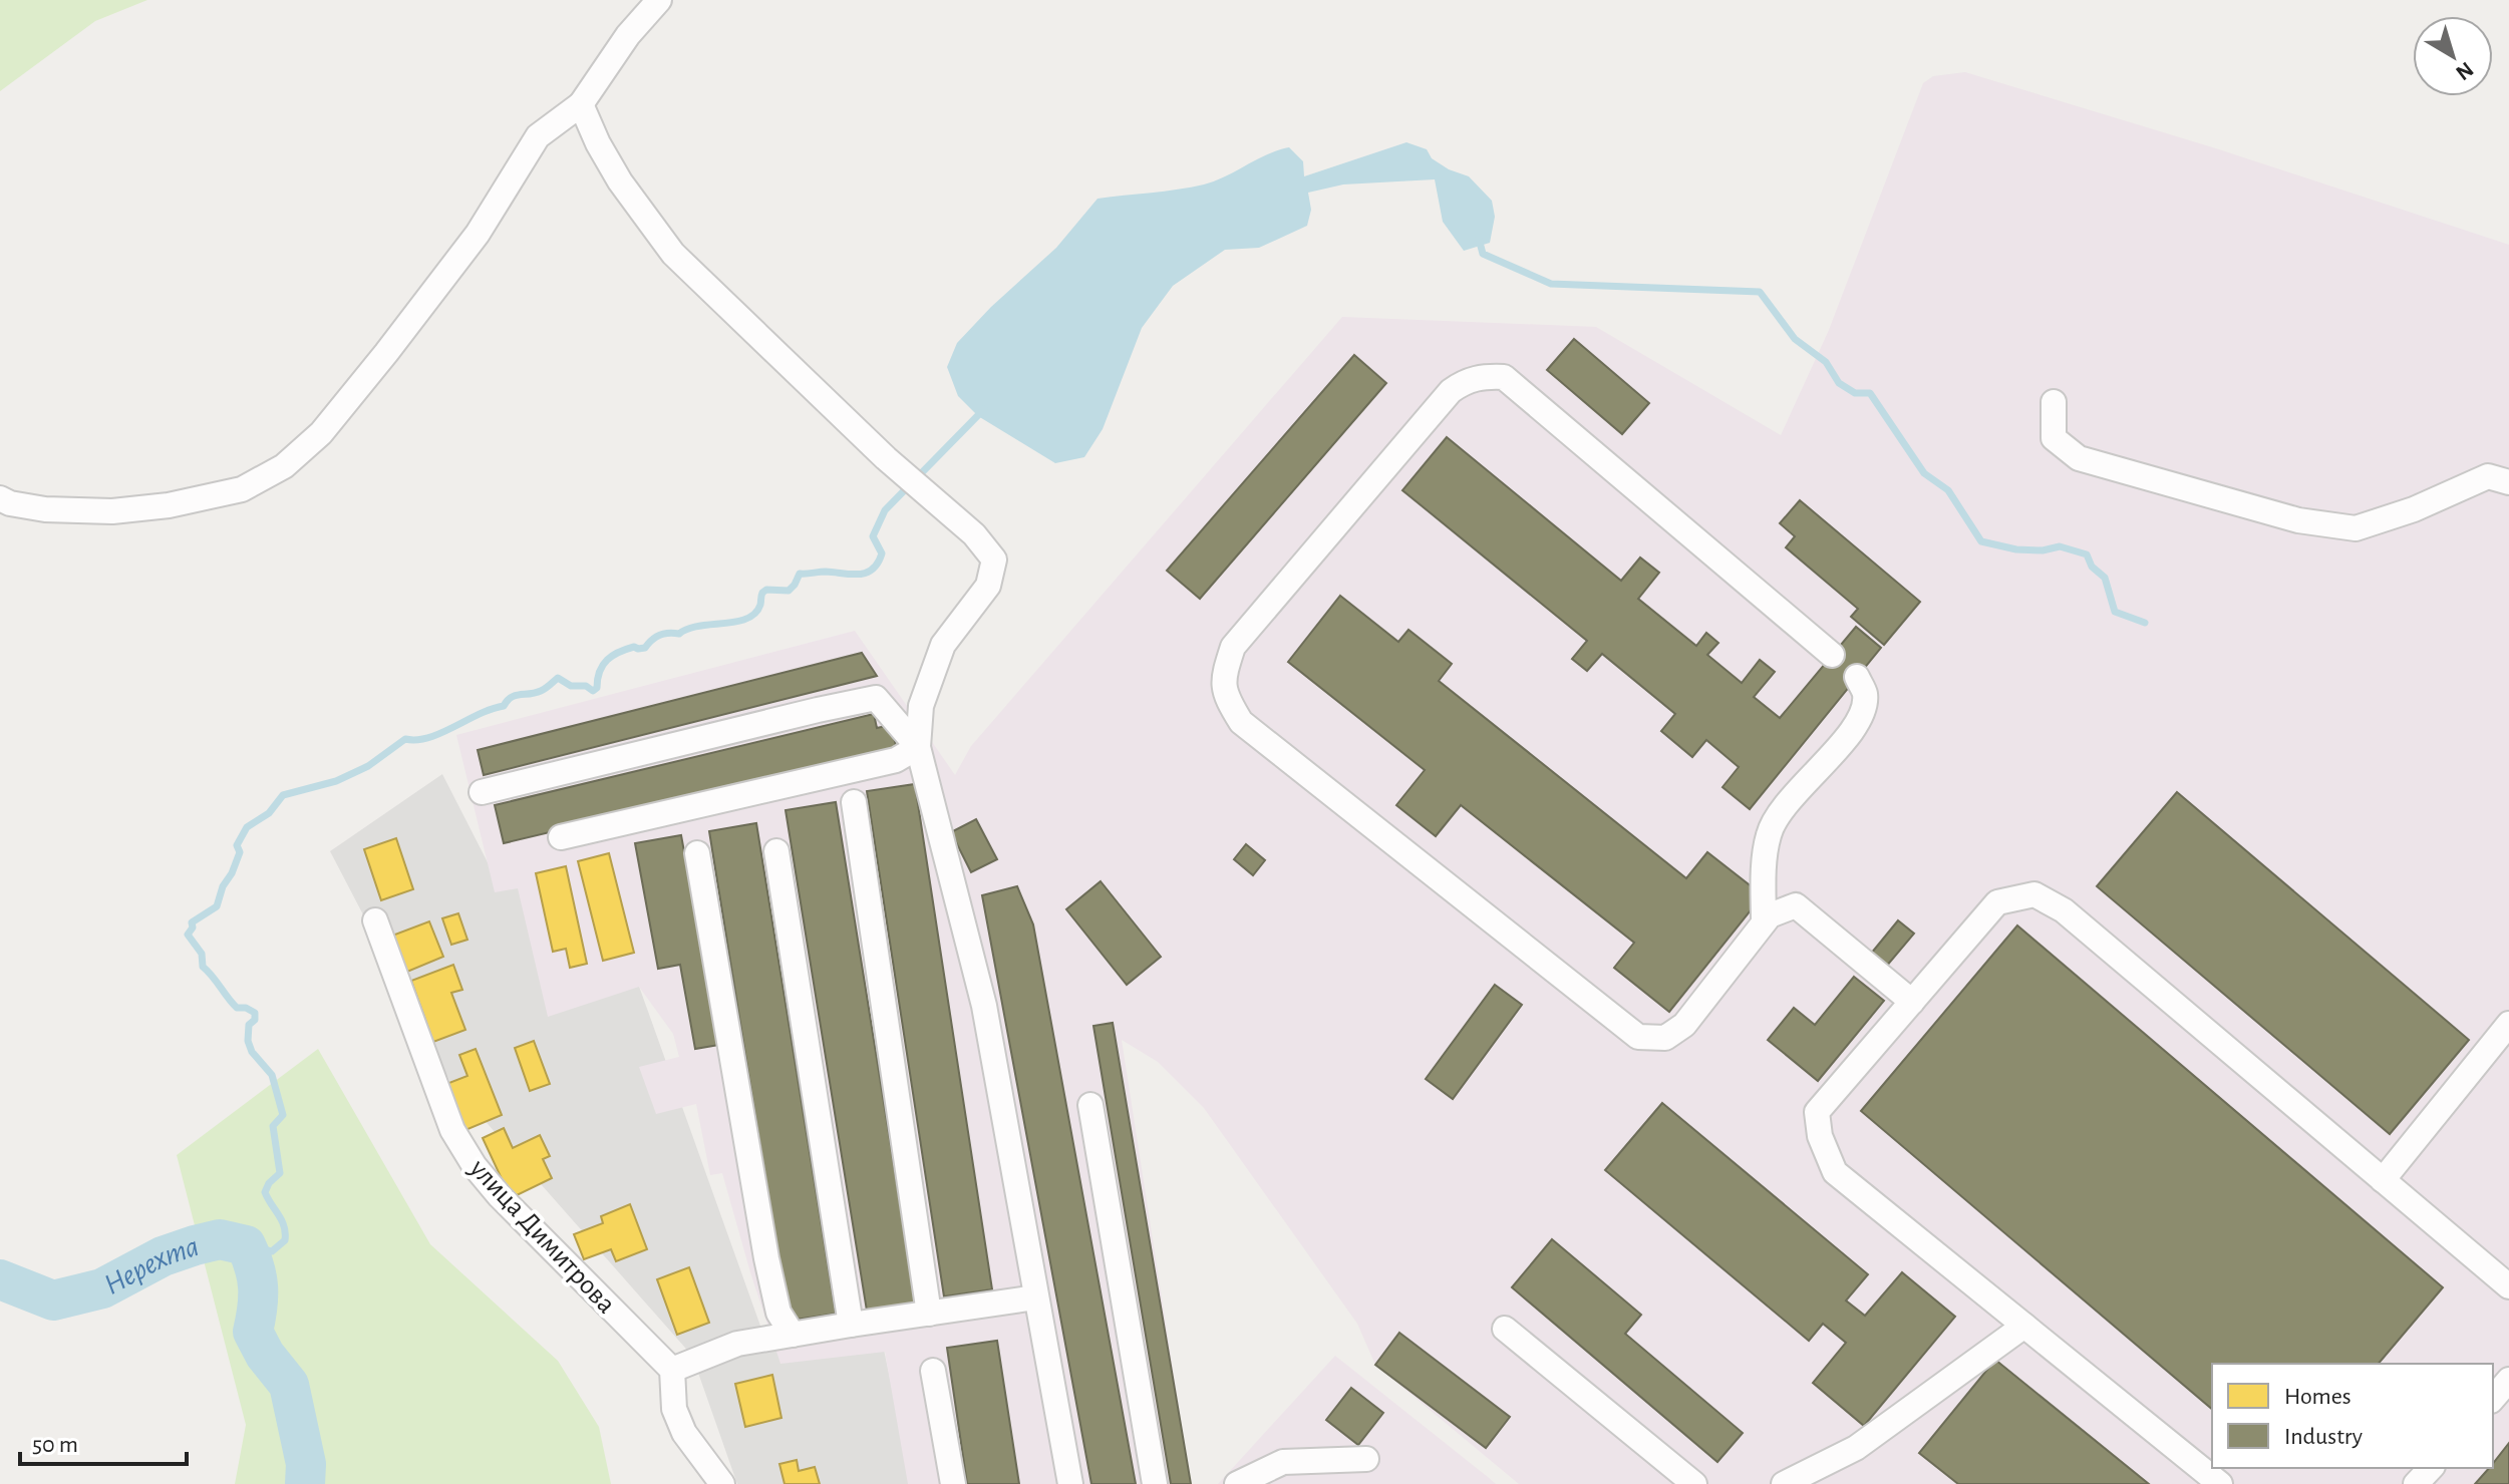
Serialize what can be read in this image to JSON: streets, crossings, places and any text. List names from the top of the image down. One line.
{"streets":{"street":["улица Димитрова"]},"water":["Нерехта"],"legend":["Homes","Industry"],"scale_bar":"50 m","north":"bottom right"}
